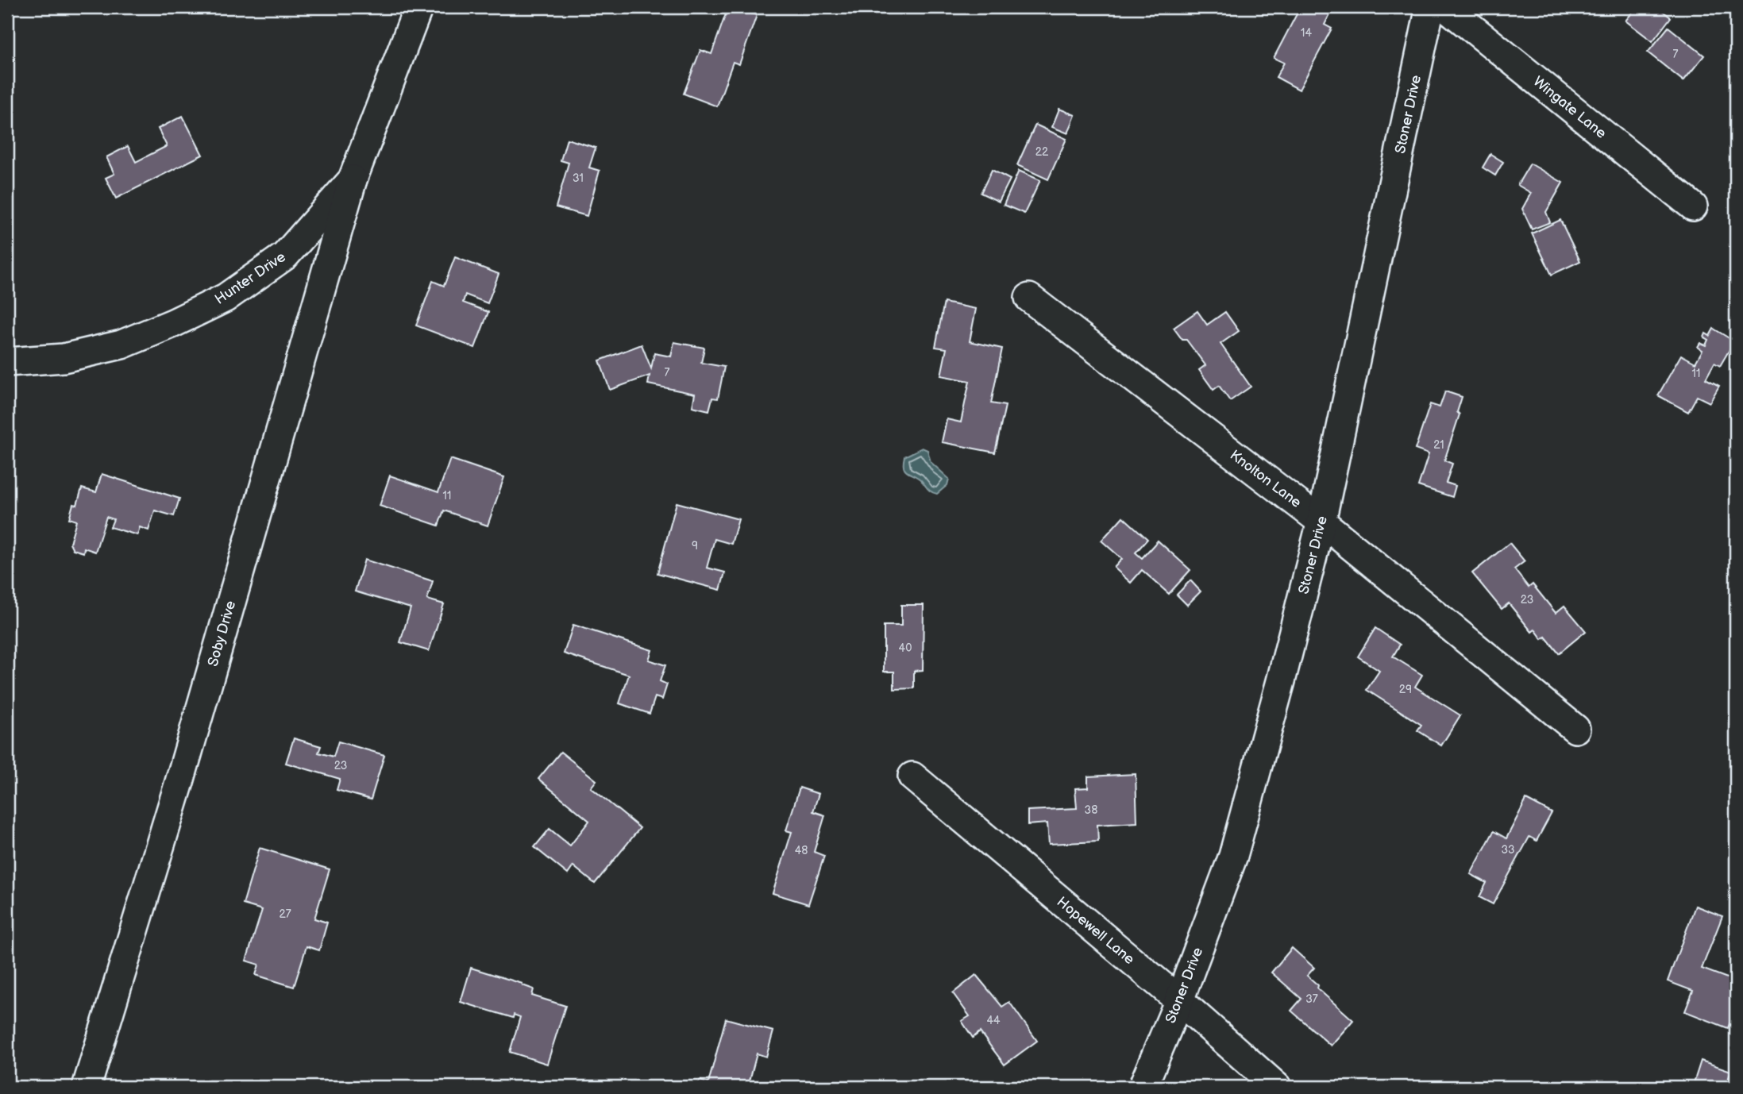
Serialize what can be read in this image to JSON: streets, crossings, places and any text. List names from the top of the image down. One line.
{"streets":{"street":["Wingate Lane","Stoner Drive","Hunter Drive","Knolton Lane","Soby Drive","Hopewell Lane"]},"crossings":[["Stoner Drive","Knolton Lane"],["Stoner Drive","Hopewell Lane"],["Hunter Drive","Soby Drive"]],"house_numbers":["14","7","22","31","7","11","21","11","9","23","40","29","23","38","33","48","27","37","44"]}
